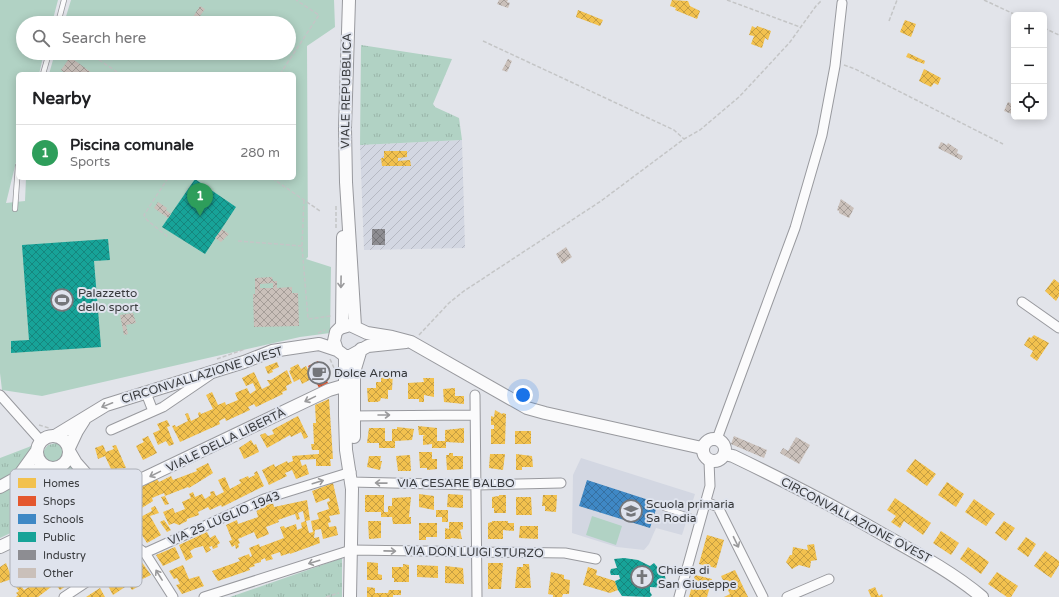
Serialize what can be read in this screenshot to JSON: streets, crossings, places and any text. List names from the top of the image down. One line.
{"streets":{"street":["VIALE REPUBBLICA","CIRCONVALLAZIONE OVEST","VIALE DELLA LIBERTÀ","VIA CESARE BALBO","VIA 25 LUGLIO 1943","VIA DON LUIGI STURZO"]},"crossings":[["VIALE REPUBBLICA","CIRCONVALLAZIONE OVEST"],["VIA CESARE BALBO","VIA 25 LUGLIO 1943"]],"one_way":["VIA 25 LUGLIO 1943"],"places":{"sports":["Palazzetto dello sport"],"cafe":["Dolce Aroma"],"school or university":["Scuola primaria Sa Rodia"],"church":["Chiesa di San Giuseppe"]},"legend":["Homes","Shops","Schools","Public","Industry","Other"],"page":{"map_buttons":["+","−"],"search":"Search here","heading":"Nearby","list":[{"mark":"1","name":"Piscina comunale","note":"Sports","value":"280 m"}],"pins":"1"}}
